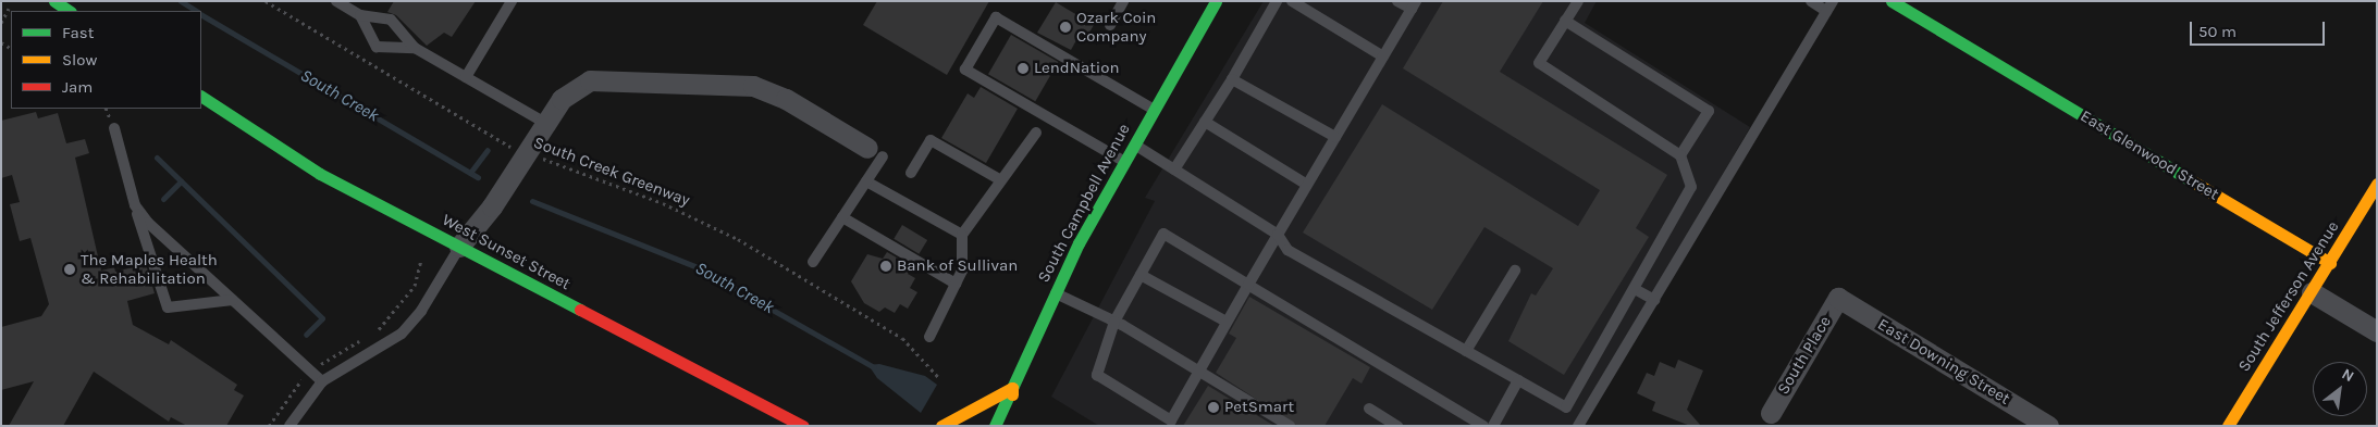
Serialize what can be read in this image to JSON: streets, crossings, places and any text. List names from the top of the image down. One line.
{"streets":{"main road":["East Glenwood Street","South Campbell Avenue","West Sunset Street","South Jefferson Avenue"],"street":["South Place","East Downing Street"],"path":["South Creek Greenway"]},"crossings":[["East Glenwood Street","South Jefferson Avenue"],["South Place","East Downing Street"]],"water":["South Creek"],"places":["Ozark Coin Company","LendNation","Bank of Sullivan","The Maples Health & Rehabilitation","PetSmart"],"legend":["Fast","Slow","Jam"],"scale_bar":"50 m","north":"top right"}
